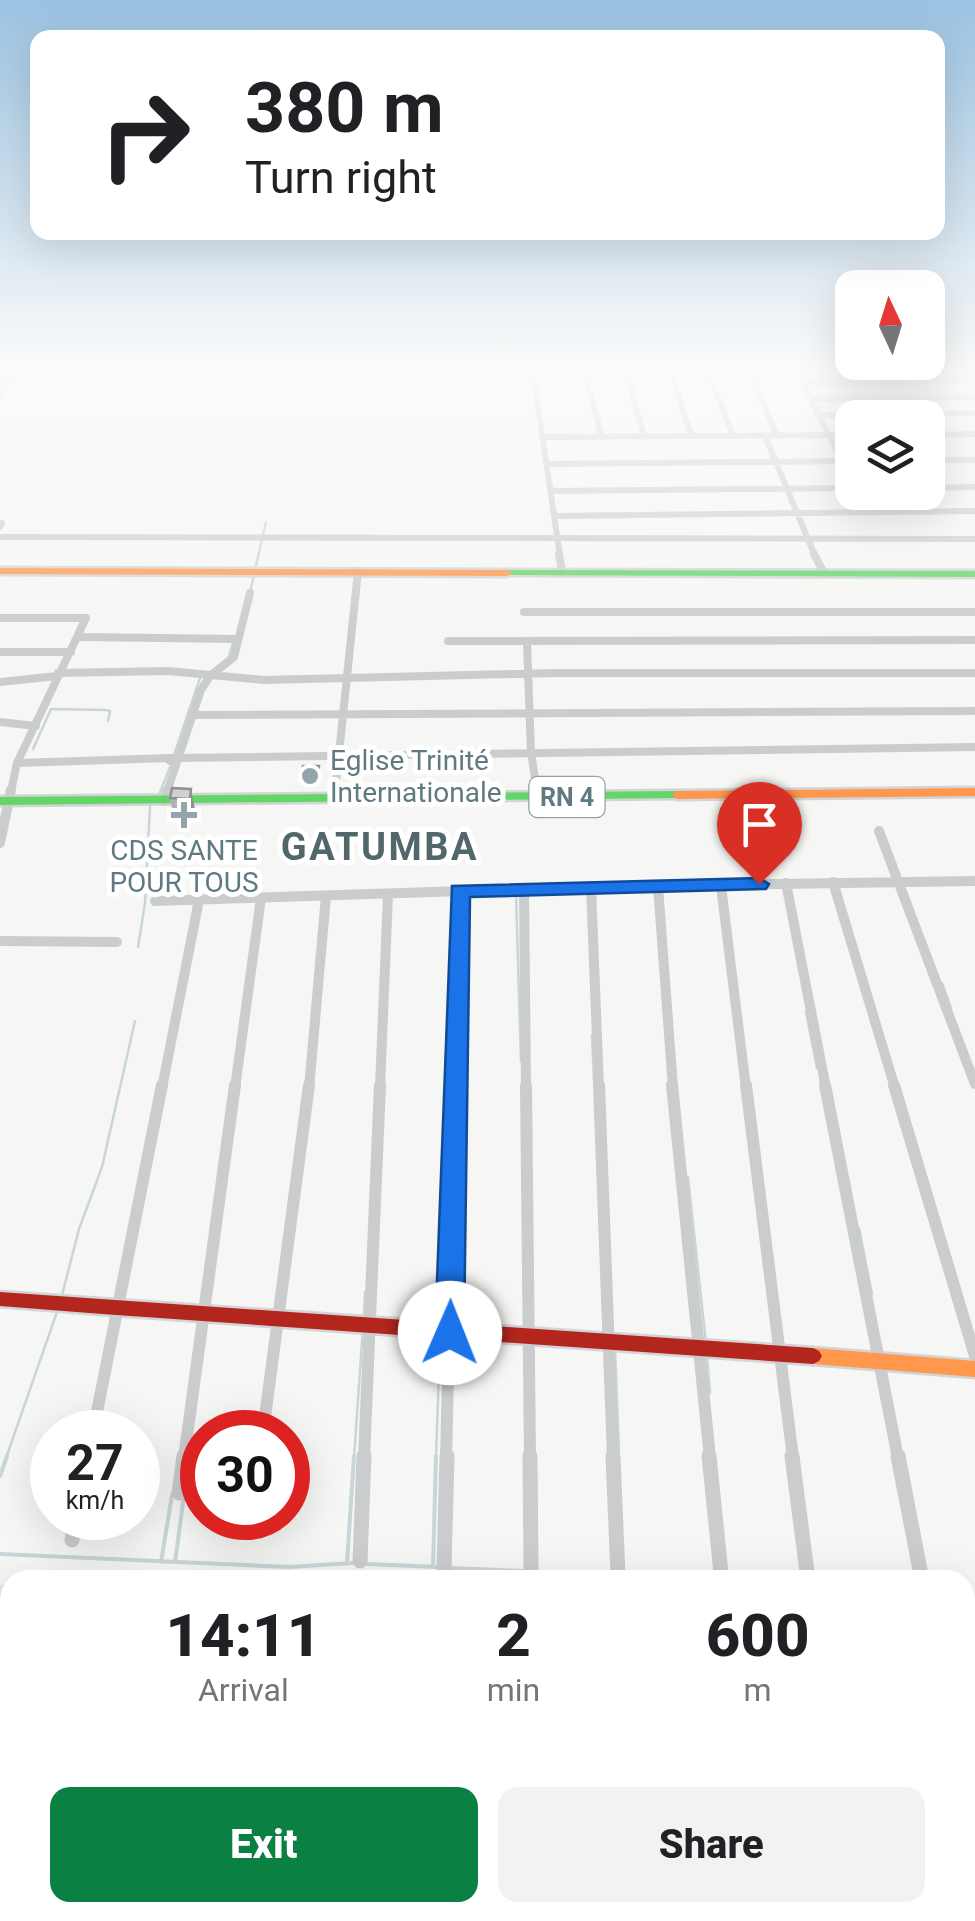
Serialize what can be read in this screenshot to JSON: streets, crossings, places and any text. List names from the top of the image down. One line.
{"streets":{"street":["RN 4"]},"districts":["GATUMBA"],"places":{"other":["Eglise Trinité Internationale"],"health":["CDS SANTE POUR TOUS"]},"north":"top","page":{"turn":["380 m","Turn right"],"speed":"27 km/h","limit":"30","eta":["14:11","Arrival","2","min","600","m"],"buttons":["Exit","Share"]}}
